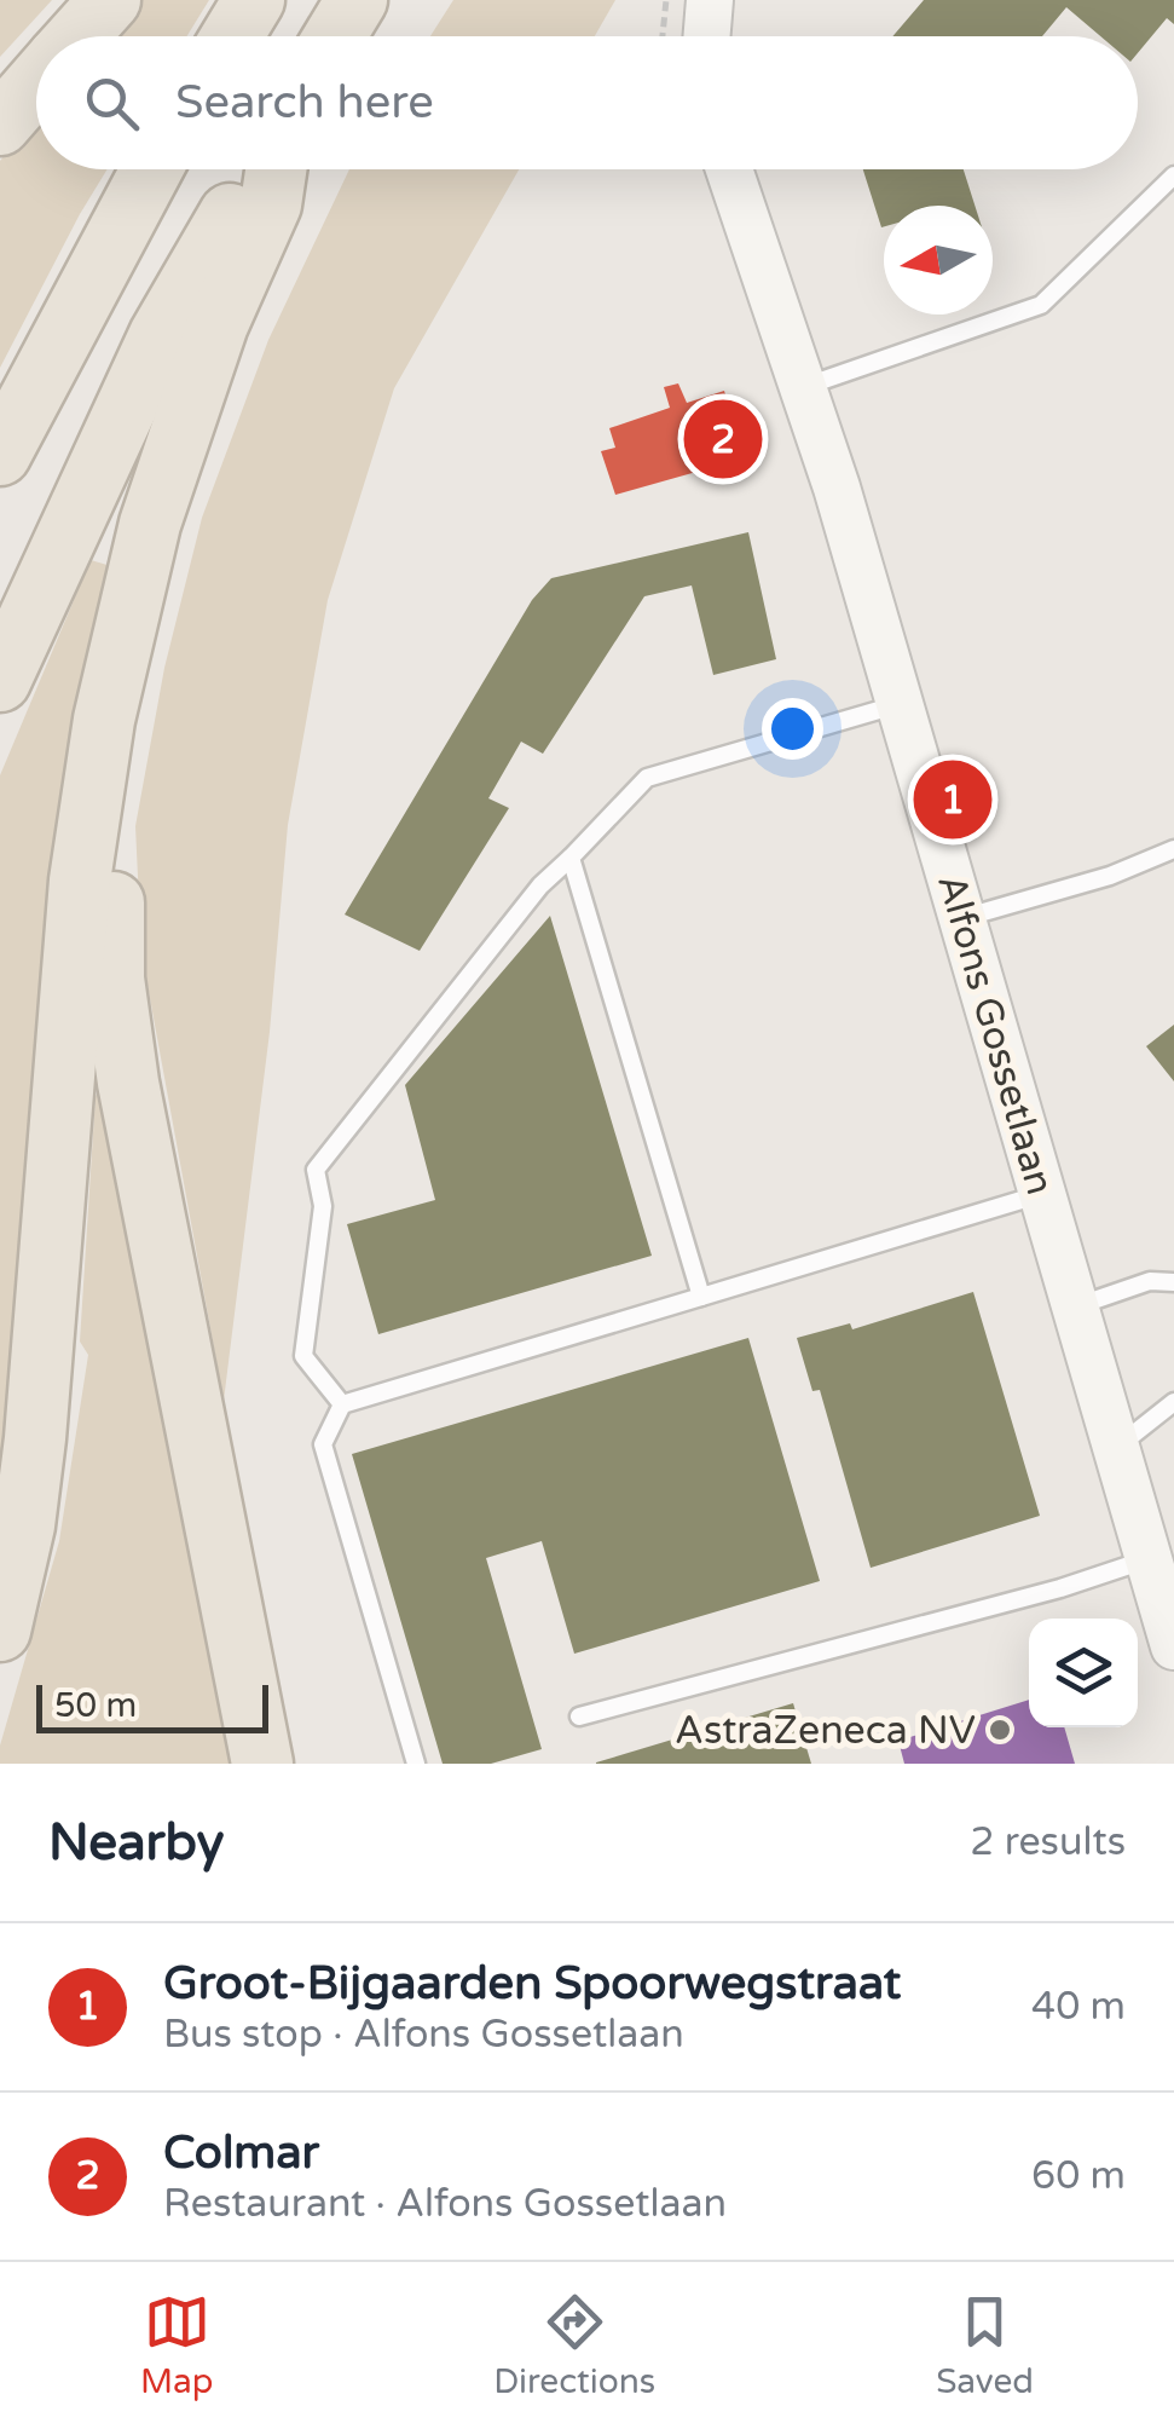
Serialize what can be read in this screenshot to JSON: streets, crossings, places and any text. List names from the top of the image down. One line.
{"streets":{"street":["Alfons Gossetlaan"]},"places":["AstraZeneca NV"],"scale_bar":"50 m","north":"left","page":{"search":"Search here","pins":["2","1"],"scale":"50 m","heading":["Nearby","2 results"],"list":[{"mark":"1","name":"Groot-Bijgaarden Spoorwegstraat","note":"Bus stop · Alfons Gossetlaan","value":"40 m"},{"mark":"2","name":"Colmar","note":"Restaurant · Alfons Gossetlaan","value":"60 m"}],"nav":["Map","Directions","Saved"]}}
